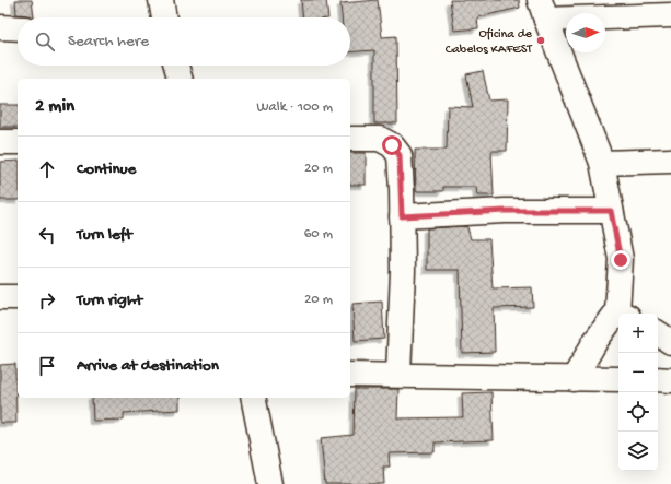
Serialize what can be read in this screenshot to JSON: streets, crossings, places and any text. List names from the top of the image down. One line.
{"places":["Oficina de Cabelos KAFEST"],"north":"right","page":{"search":"Search here","heading":["2 min","Walk · 100 m"],"list":[["Continue","20 m"],["Turn left","60 m"],["Turn right","20 m"],"Arrive at destination"],"map_buttons":["+","−"]}}
